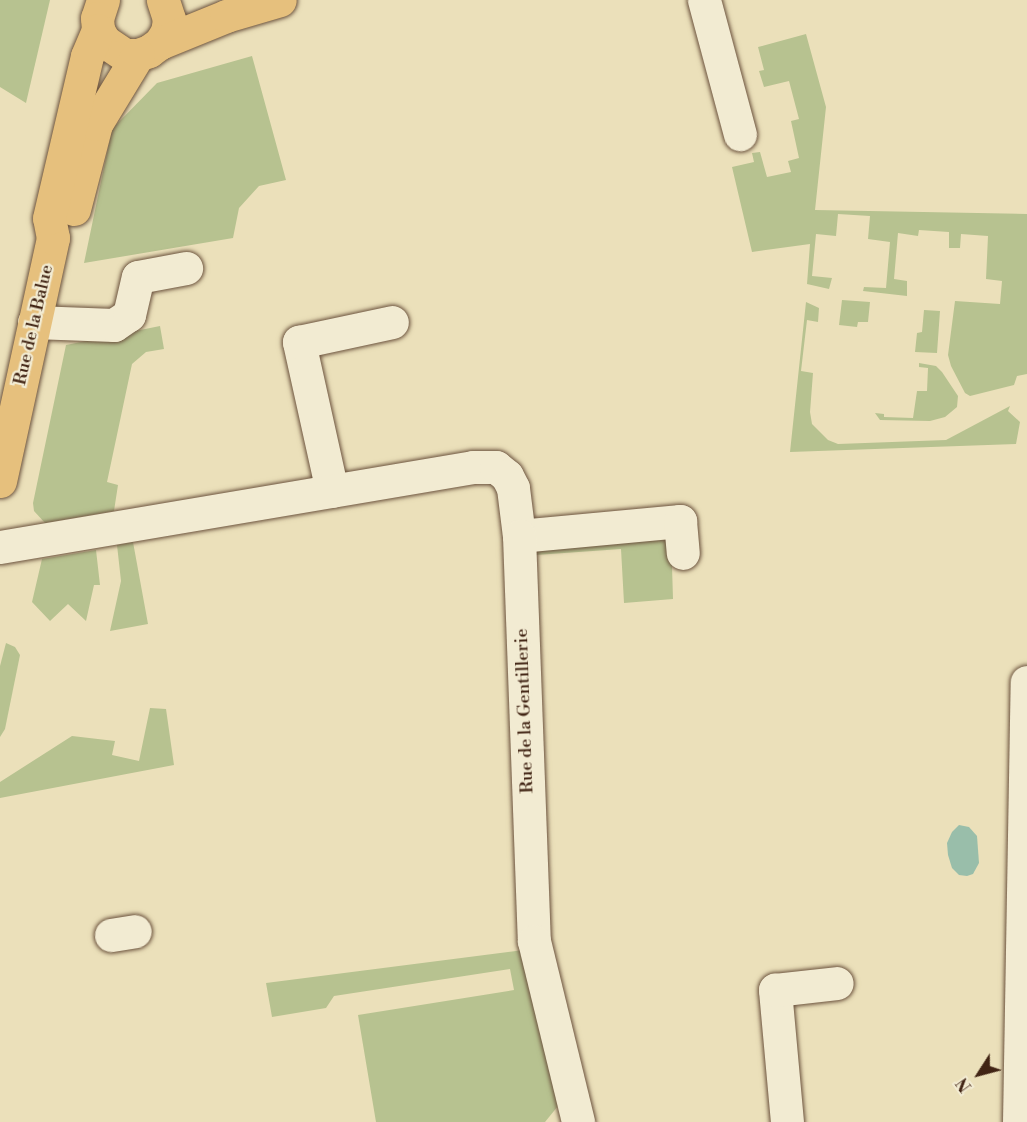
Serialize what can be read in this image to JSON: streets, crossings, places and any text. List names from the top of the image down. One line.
{"streets":{"main road":["Rue de la Balue"],"street":["Rue de la Gentillerie"]},"north":"bottom left"}
